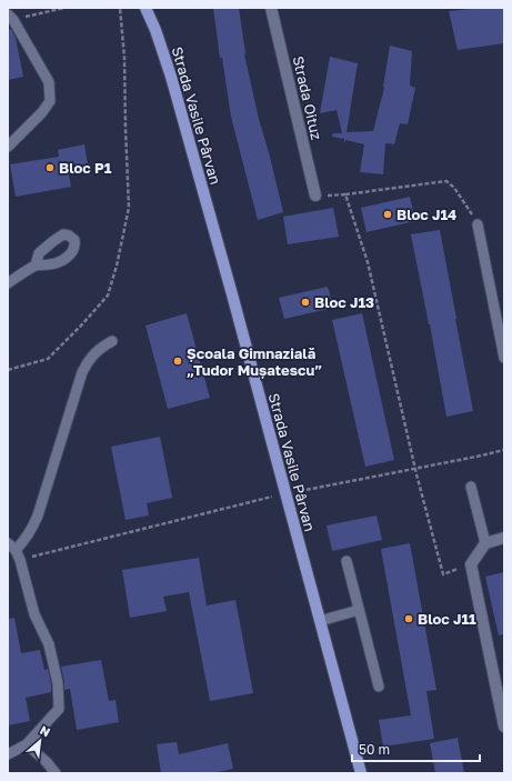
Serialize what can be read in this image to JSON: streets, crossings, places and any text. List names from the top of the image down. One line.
{"streets":{"main road":["Strada Vasile Pârvan"],"street":["Strada Oituz"]},"places":["Bloc P1","Bloc J14","Bloc J13","Școala Gimnazială „Tudor Mușatescu”","Bloc J11"],"scale_bar":"50 m","north":"top right"}
